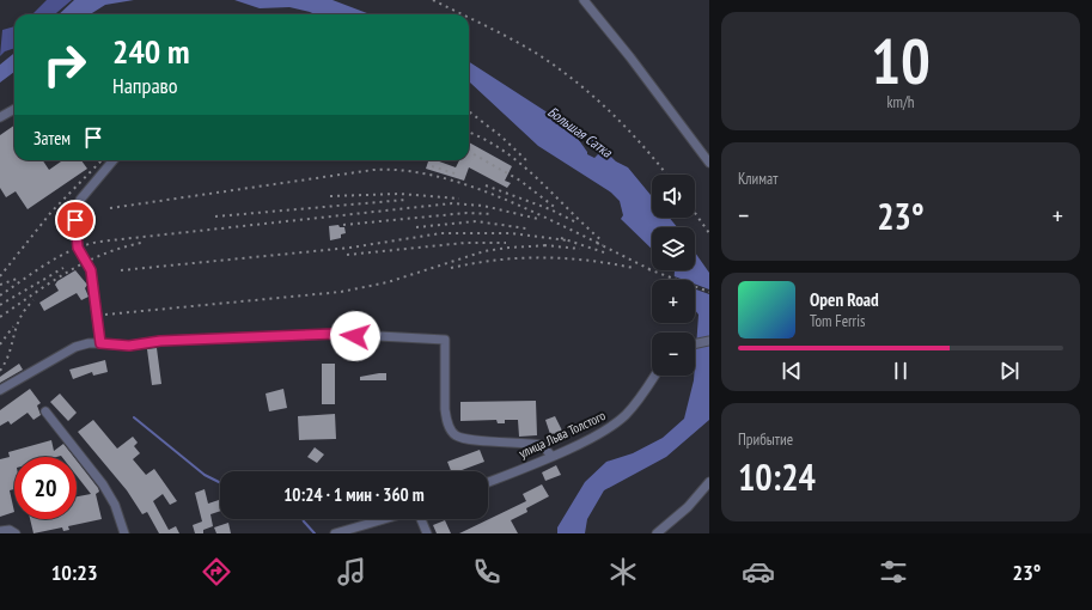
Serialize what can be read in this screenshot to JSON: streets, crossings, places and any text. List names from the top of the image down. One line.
{"streets":{"street":["улица Льва Толстого"]},"water":["Большая Сатка"],"page":{"tile":[["10","km/h"],"Климат",["Прибытие","10:24"]],"turn":["240 m","Направо"],"then":"Затем","map_buttons":["+","−"],"heat":["−","23°","+"],"song":["Open Road","Tom Ferris"],"limit":"20","trip":"10:24 · 1 мин · 360 m","tabs":["10:23","23°"]}}
